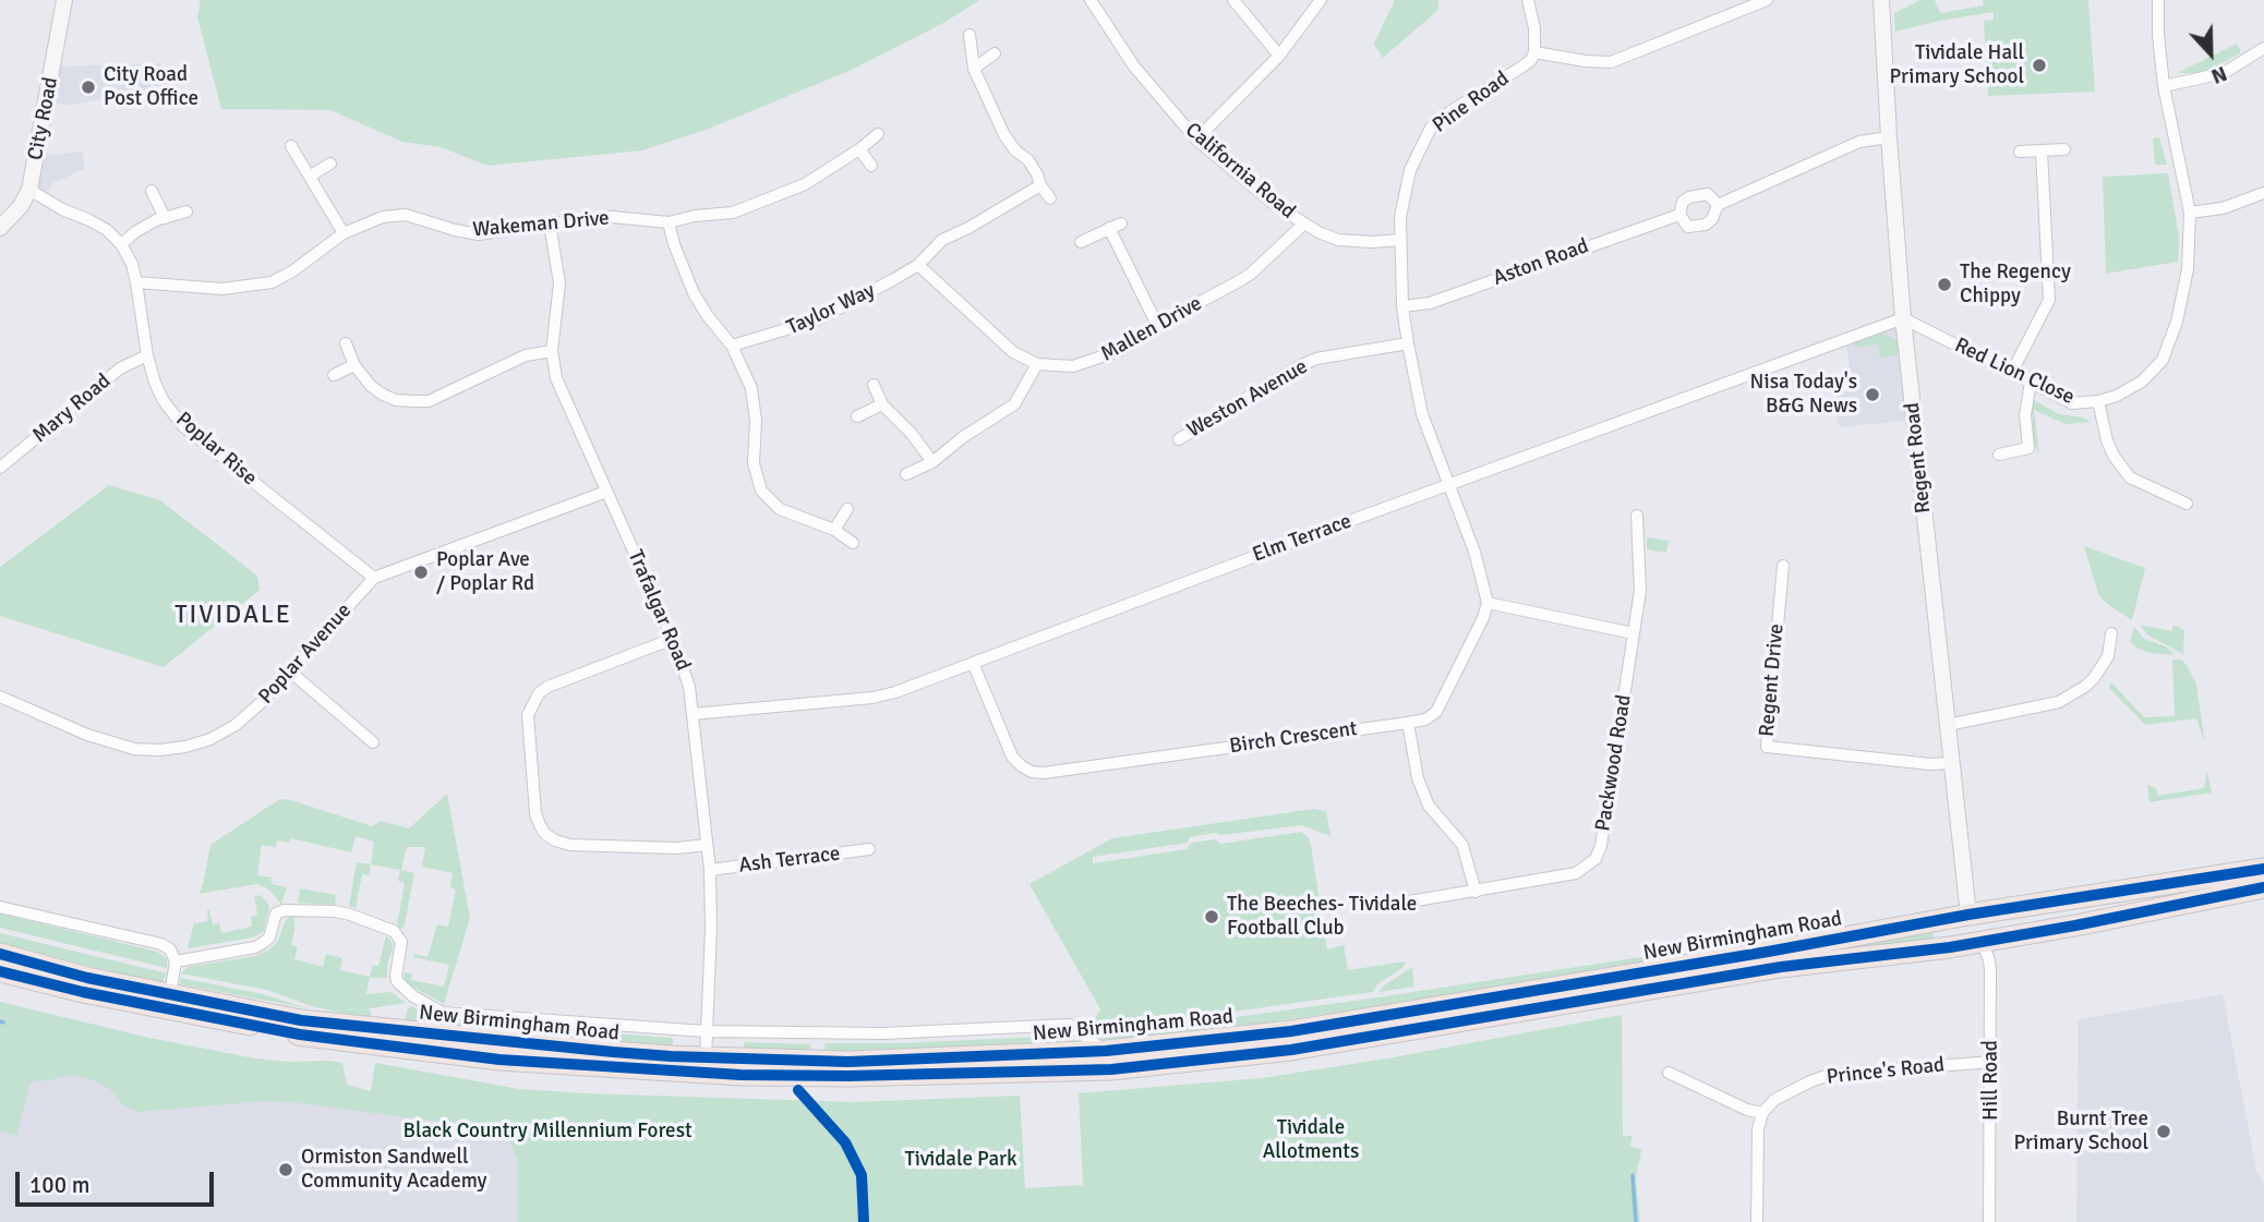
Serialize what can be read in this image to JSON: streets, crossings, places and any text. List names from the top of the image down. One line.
{"streets":{"highway":["New Birmingham Road"],"street":["Pine Road","City Road","California Road","Wakeman Drive","Aston Road","Taylor Way","Mallen Drive","Red Lion Close","Weston Avenue","Mary Road","Poplar Rise","Regent Road","Elm Terrace","Trafalgar Road","Poplar Avenue","Regent Drive","Birch Crescent","Packwood Road","Ash Terrace","Prince's Road","Hill Road"]},"crossings":[["Pine Road","California Road"],["Pine Road","Aston Road"],["Pine Road","Weston Avenue"],["Pine Road","Elm Terrace"],["City Road","Poplar Rise"],["California Road","Mallen Drive"],["Wakeman Drive","Poplar Rise"],["Wakeman Drive","Trafalgar Road"],["Taylor Way","Mallen Drive"],["Red Lion Close","Regent Road"],["Red Lion Close","Elm Terrace"],["Mary Road","Poplar Rise"],["Poplar Rise","Poplar Avenue"],["Regent Road","Elm Terrace"],["Regent Road","Regent Drive"],["Regent Road","New Birmingham Road"],["Elm Terrace","Trafalgar Road"],["Elm Terrace","Birch Crescent"],["Trafalgar Road","Poplar Avenue"],["Trafalgar Road","Ash Terrace"],["Trafalgar Road","New Birmingham Road"],["New Birmingham Road","Hill Road"],["Prince's Road","Hill Road"]],"districts":["TIVIDALE"],"parks":["Tividale Allotments","Black Country Millennium Forest","Tividale Park"],"places":["Tividale Hall Primary School","City Road Post Office","The Regency Chippy","Nisa Today's B&G News","Poplar Ave / Poplar Rd","The Beeches- Tividale Football Club","Burnt Tree Primary School","Ormiston Sandwell Community Academy"],"scale_bar":"100 m","north":"bottom"}
